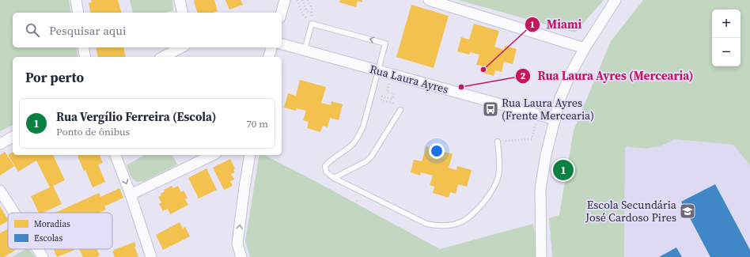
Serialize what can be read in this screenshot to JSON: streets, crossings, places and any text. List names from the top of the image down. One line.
{"streets":{"street":["Rua Laura Ayres"]},"places":{"other":["Miami","Rua Laura Ayres (Mercearia)"],"bus stop":["Rua Laura Ayres (Frente Mercearia)"],"school or university":["Escola Secundária José Cardoso Pires"]},"legend":["Moradias","Escolas"],"page":{"map_buttons":["+","−"],"search":"Pesquisar aqui","heading":"Por perto","list":[{"mark":"1","name":"Rua Vergílio Ferreira (Escola)","note":"Ponto de ônibus","value":"70 m"}],"pins":"1"}}
